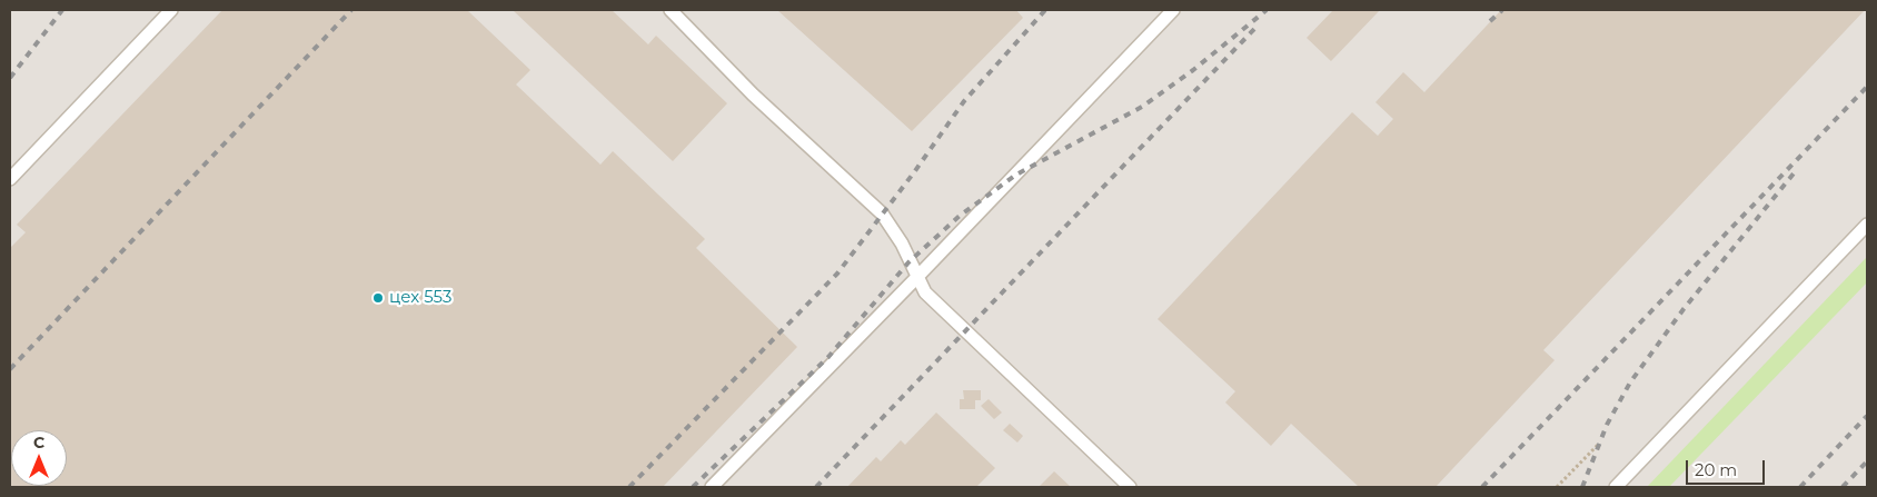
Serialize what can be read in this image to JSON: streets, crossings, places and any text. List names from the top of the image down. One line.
{"places":["цех 553"],"scale_bar":"20 m","north":"top"}
